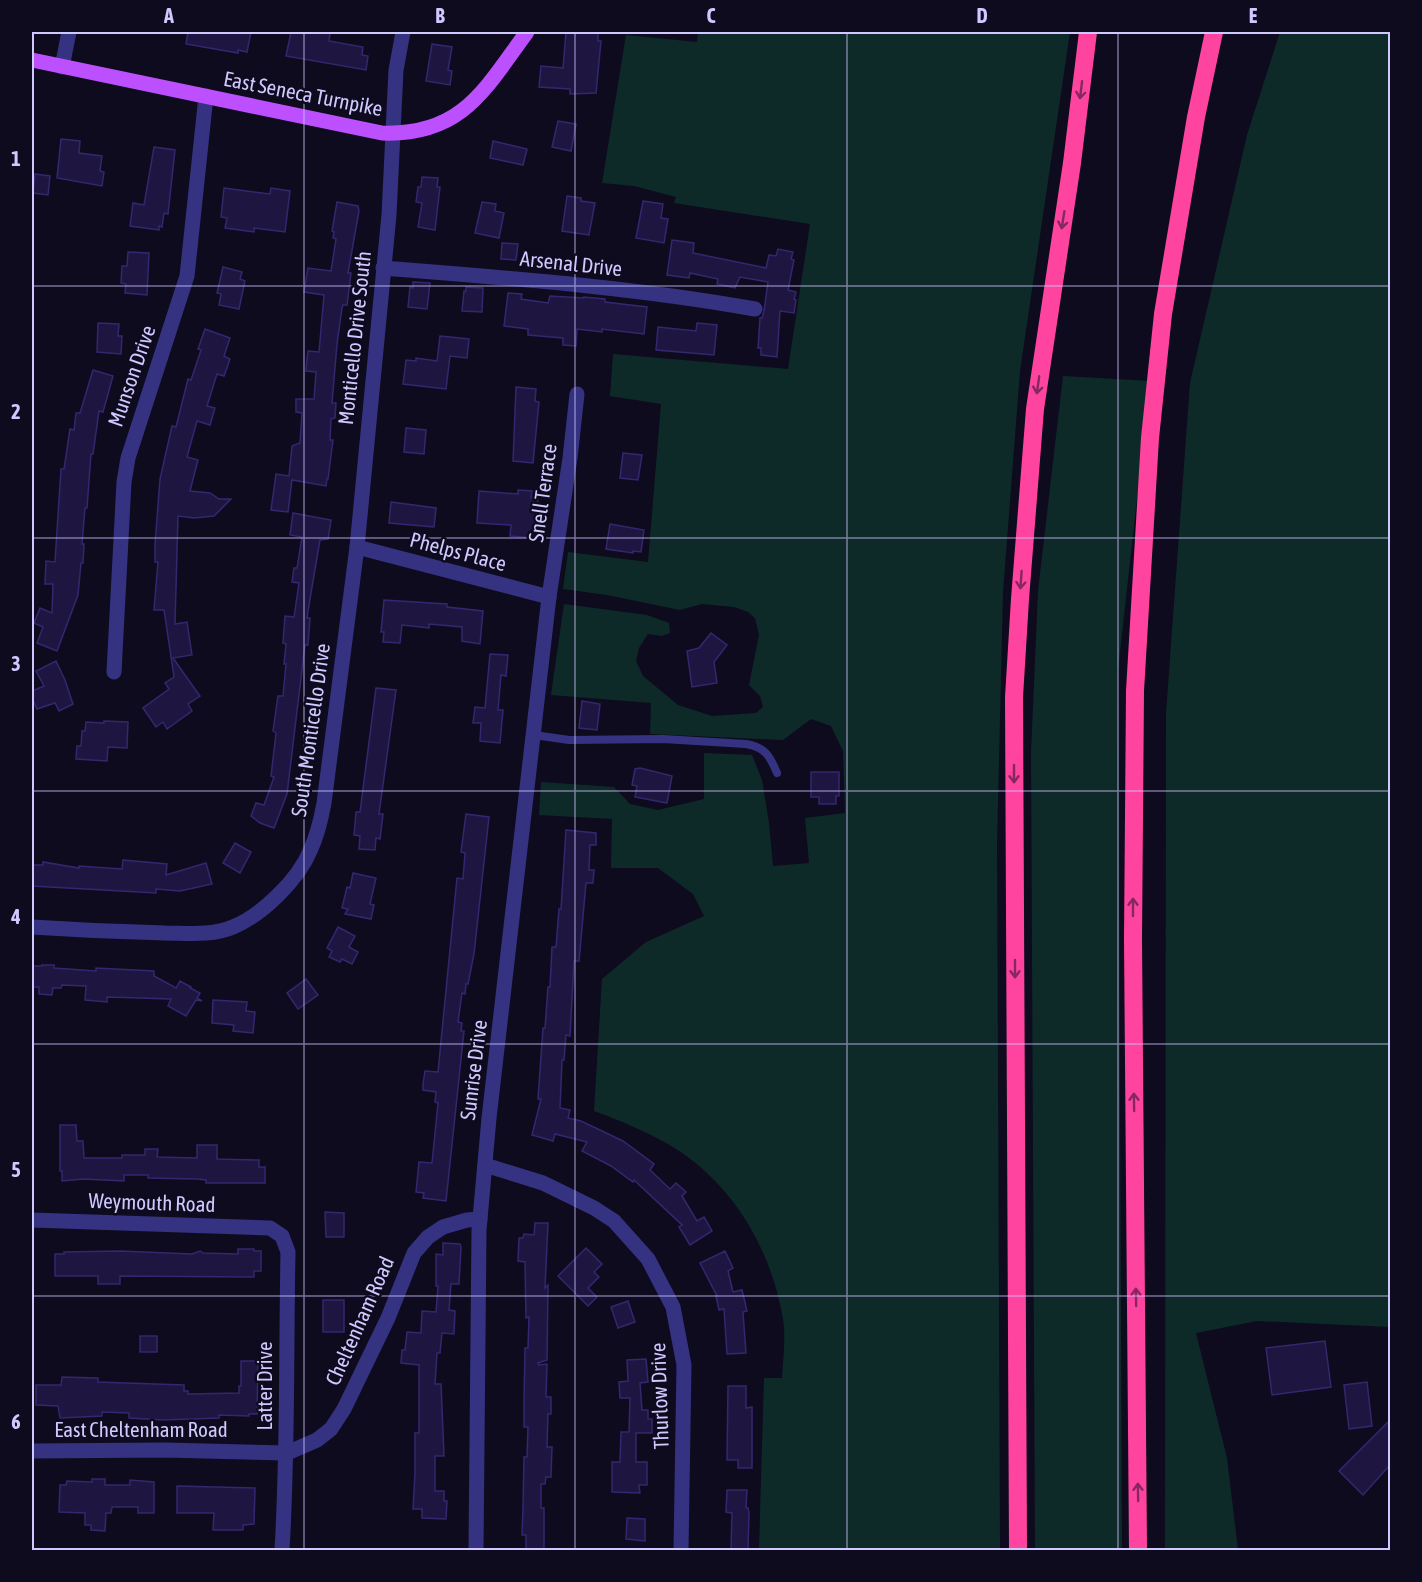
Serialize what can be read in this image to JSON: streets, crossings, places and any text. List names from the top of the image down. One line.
{"streets":{"main road":["East Seneca Turnpike"],"street":["Arsenal Drive","Monticello Drive South","Munson Drive","Snell Terrace","Phelps Place","South Monticello Drive","Sunrise Drive","Weymouth Road","Cheltenham Road","Latter Drive","Thurlow Drive","East Cheltenham Road"]},"crossings":[["East Seneca Turnpike","Monticello Drive South"],["East Seneca Turnpike","Munson Drive"],["Arsenal Drive","Monticello Drive South"],["Monticello Drive South","Phelps Place"],["Monticello Drive South","South Monticello Drive"],["Snell Terrace","Phelps Place"],["Snell Terrace","Sunrise Drive"],["Phelps Place","South Monticello Drive"],["Phelps Place","Sunrise Drive"],["Sunrise Drive","Cheltenham Road"],["Sunrise Drive","Thurlow Drive"],["Weymouth Road","Latter Drive"],["Cheltenham Road","Latter Drive"],["Cheltenham Road","East Cheltenham Road"],["Latter Drive","East Cheltenham Road"]],"grid":{"columns":["A","B","C","D","E"],"rows":["1","2","3","4","5","6"]}}
